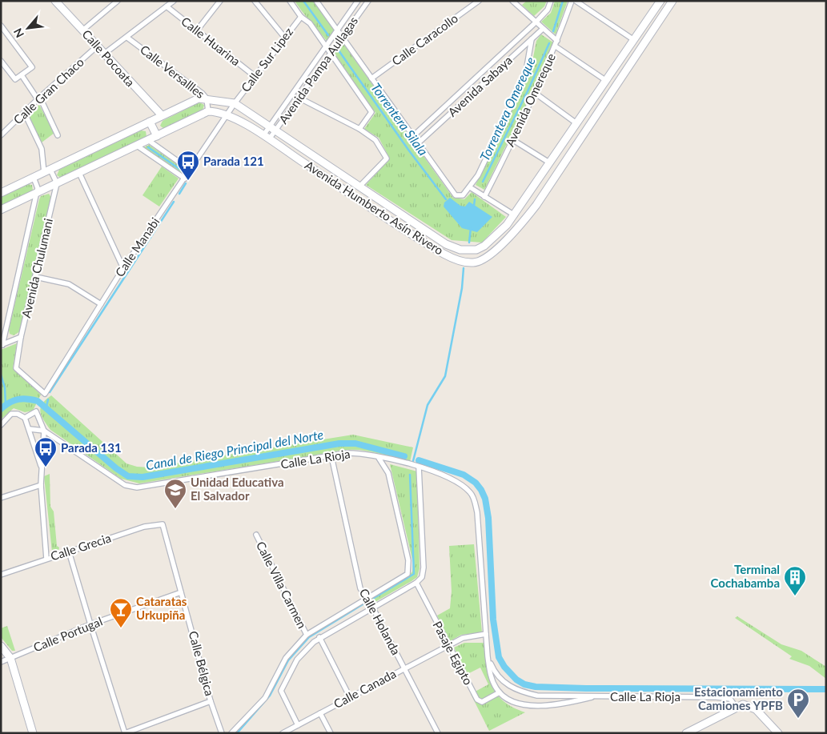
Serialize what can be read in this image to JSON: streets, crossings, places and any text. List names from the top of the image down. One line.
{"streets":{"street":["Calle Caracollo","Calle Huarina","Calle Pocoata","Calle Sur Lipez","Avenida Pampa Aullagas","Calle Versallles","Avenida Sabaya","Calle Gran Chaco","Avenida Omereque","Avenida Humberto Asín Rivero","Calle Manabi","Avenida Chulumani","Calle La Rioja","Calle Grecia","Calle Villa Carmen","Calle Holanda","Calle Portugal","Pasaje Egipto","Calle Bélgica","Calle Canada"]},"crossings":[["Calle Huarina","Calle Sur Lipez"],["Calle Pocoata","Calle Gran Chaco"],["Calle Pocoata","Avenida Humberto Asín Rivero"],["Calle Sur Lipez","Avenida Humberto Asín Rivero"],["Calle Sur Lipez","Calle Manabi"],["Avenida Pampa Aullagas","Avenida Humberto Asín Rivero"],["Calle Versallles","Avenida Humberto Asín Rivero"],["Avenida Sabaya","Avenida Omereque"],["Avenida Humberto Asín Rivero","Calle Manabi"],["Avenida Humberto Asín Rivero","Avenida Chulumani"],["Calle Manabi","Avenida Chulumani"],["Calle La Rioja","Calle Holanda"],["Calle La Rioja","Pasaje Egipto"],["Calle La Rioja","Calle Canada"],["Calle Grecia","Calle Bélgica"],["Calle Holanda","Calle Canada"],["Calle Portugal","Calle Bélgica"],["Pasaje Egipto","Calle Canada"]],"water":["Torrentera Omereque","Torrentera Silala","Canal de Riego Principal del Norte"],"places":{"bus stop":["Parada 121","Parada 131"],"school or university":["Unidad Educativa El Salvador"],"building":["Terminal Cochabamba"],"bar":["Cataratas Urkupiña"],"parking":["Estacionamiento Camiones YPFB"]},"north":"bottom left"}
